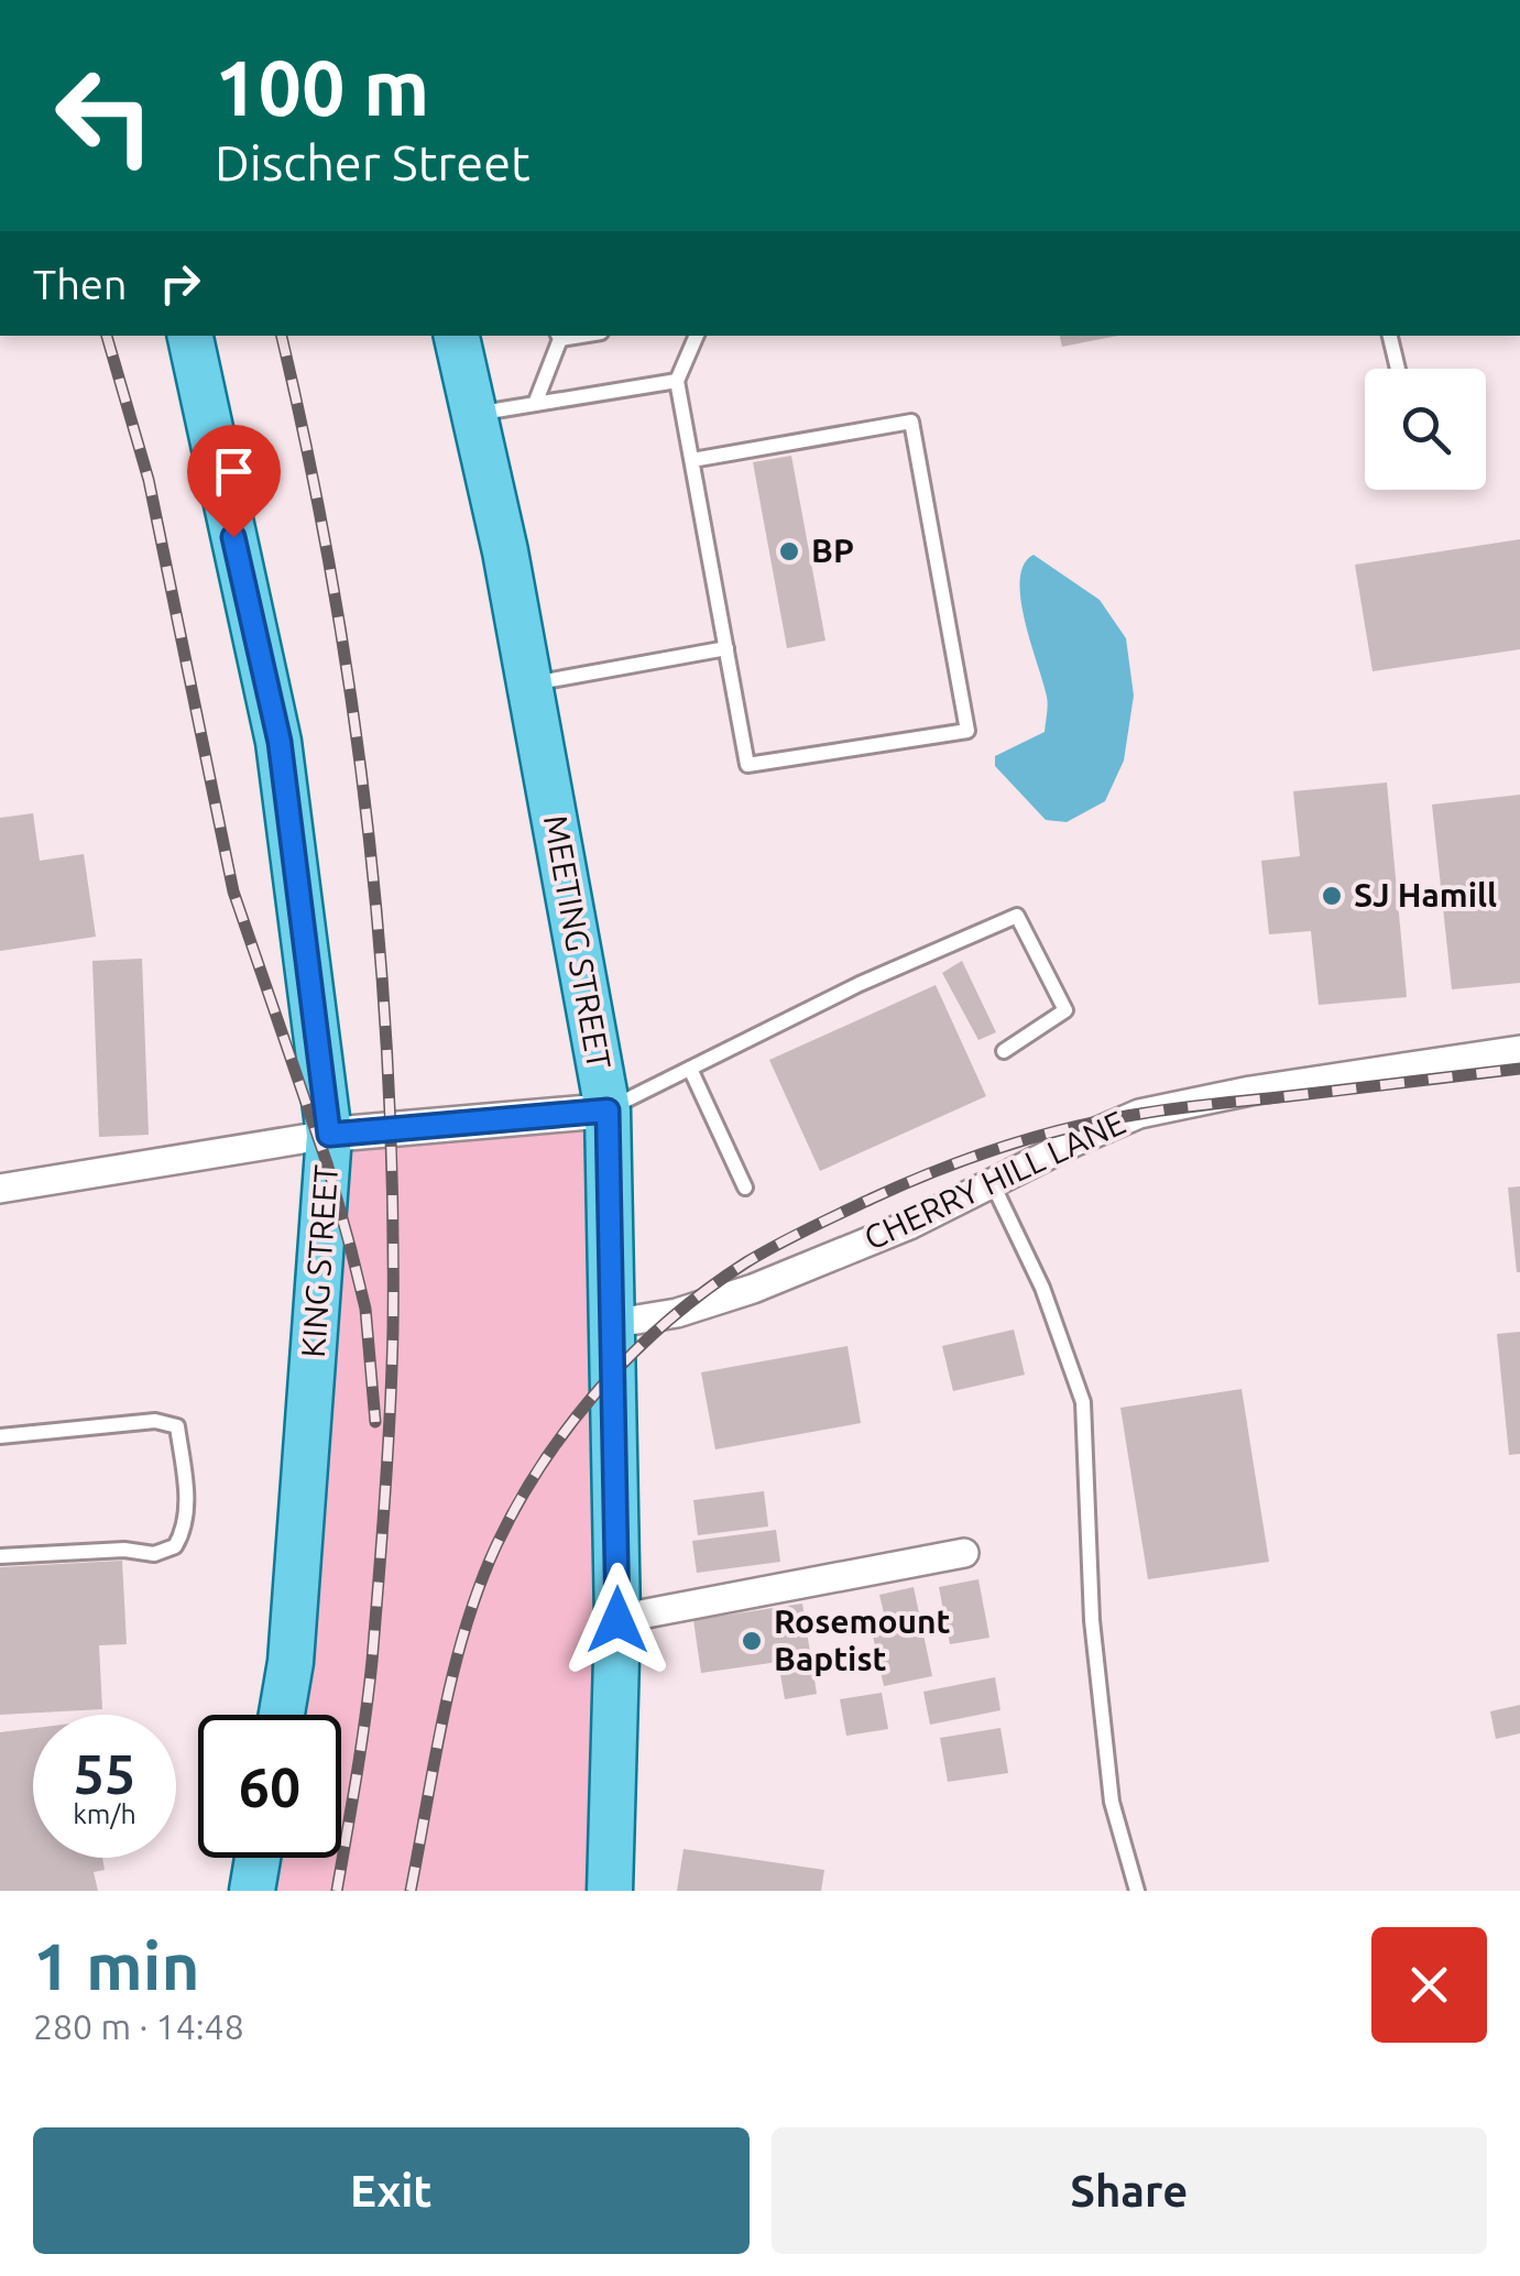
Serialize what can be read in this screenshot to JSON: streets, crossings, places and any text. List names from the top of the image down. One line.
{"streets":{"main road":["MEETING STREET","KING STREET"],"street":["CHERRY HILL LANE"]},"crossings":[["MEETING STREET","CHERRY HILL LANE"]],"places":["BP","SJ Hamill","Rosemount Baptist"],"page":{"turn":["100 m","Discher Street"],"then":"Then","speed":"55 km/h","limit":"60","heading":["1 min","280 m · 14:48"],"buttons":["Exit","Share"]}}
